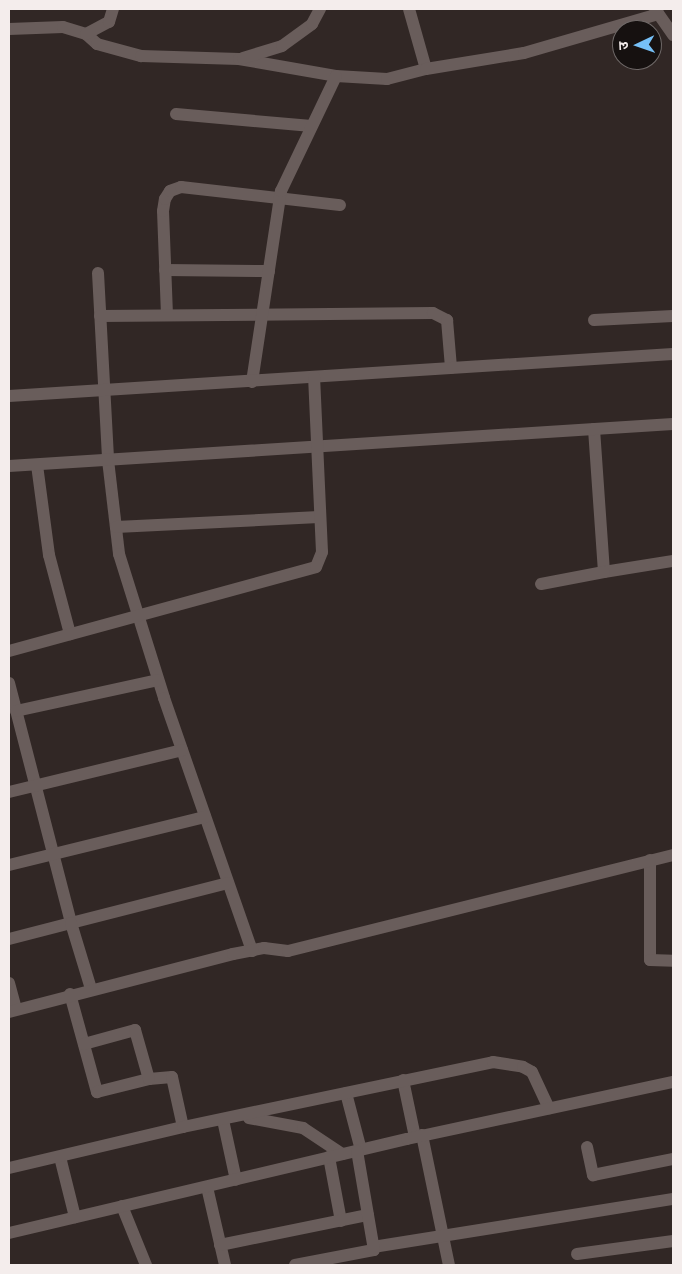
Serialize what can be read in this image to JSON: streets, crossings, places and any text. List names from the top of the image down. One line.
{"north":"left"}
